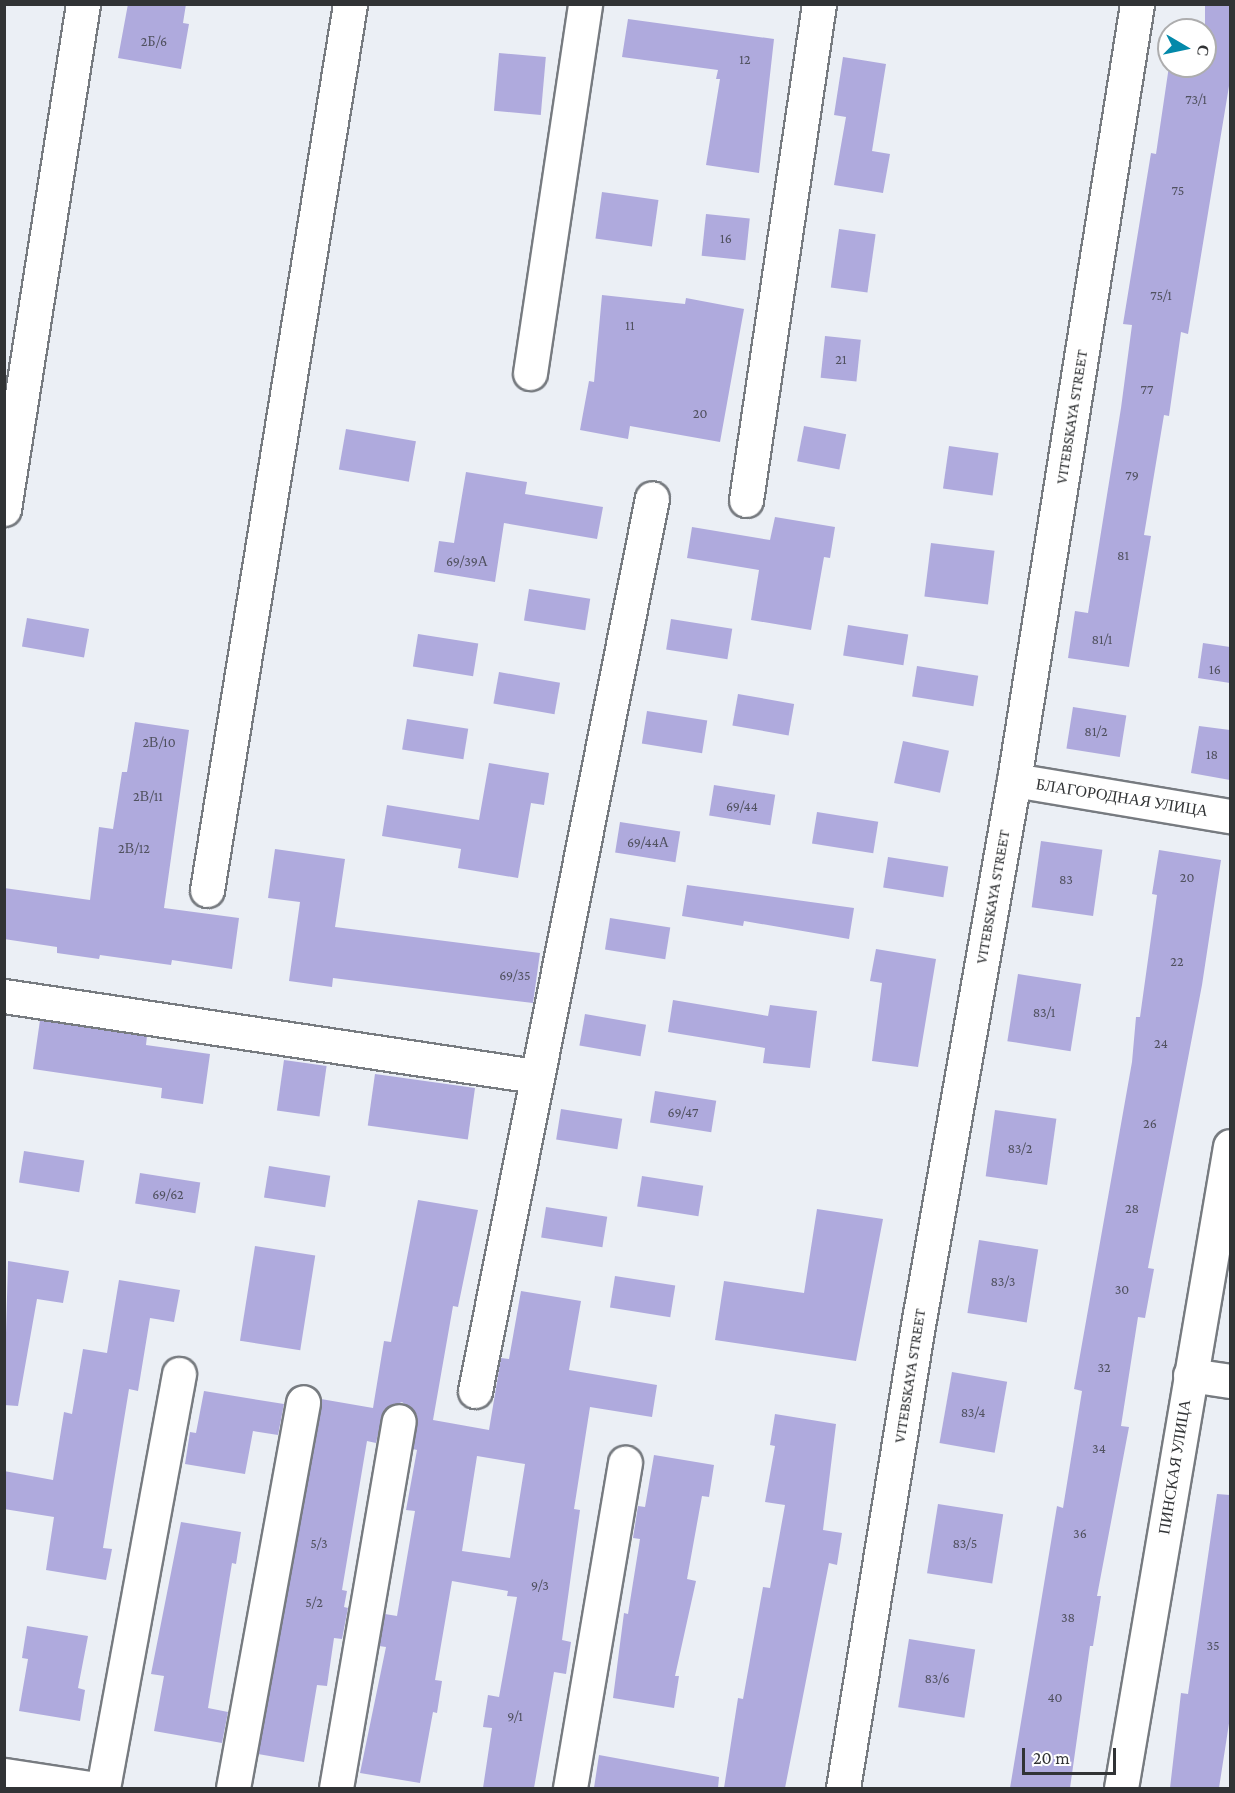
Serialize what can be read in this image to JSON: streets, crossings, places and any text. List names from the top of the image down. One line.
{"streets":{"street":["VITEBSKAYA STREET","БЛАГОРОДНАЯ УЛИЦА","ПИНСКАЯ УЛИЦА"]},"crossings":[["VITEBSKAYA STREET","БЛАГОРОДНАЯ УЛИЦА"]],"house_numbers":["2Б/6","12","73/1","75","16","75/1","11","21","77","20","79","81","69/39А","81/1","16","81/2","2В/10","18","2В/11","69/44","69/44А","2В/12","20","83","22","69/35","83/1","24","69/47","26","83/2","69/62","28","83/3","30","32","83/4","34","36","5/3","83/5","9/3","5/2","38","35","83/6","40","9/1"],"scale_bar":"20 m","north":"right"}
